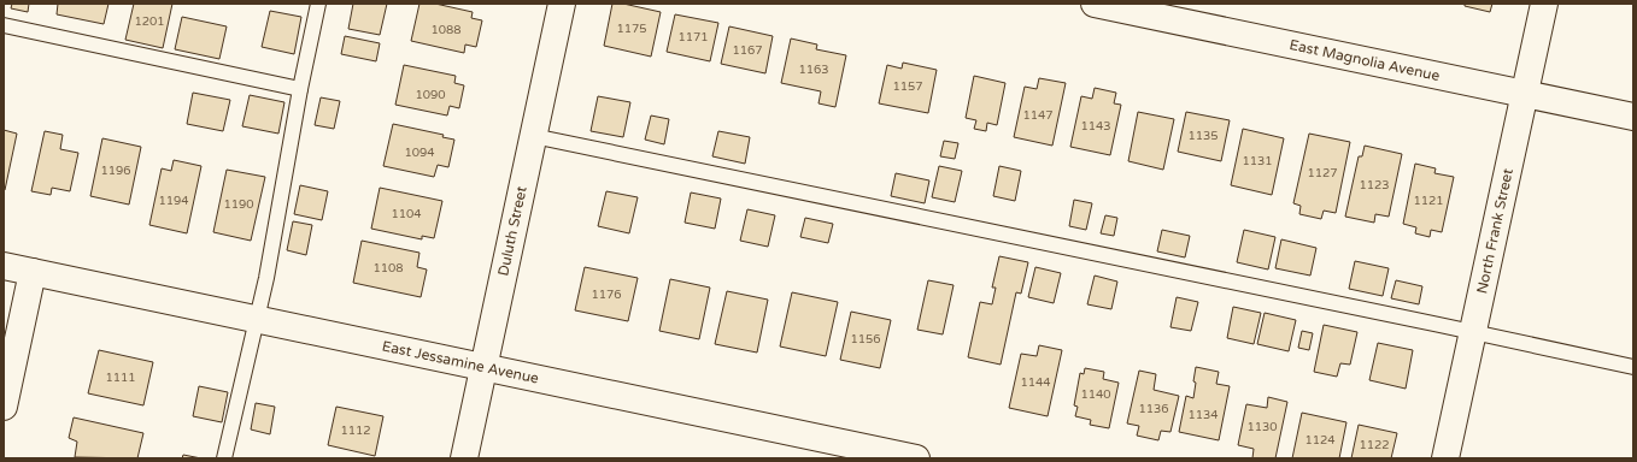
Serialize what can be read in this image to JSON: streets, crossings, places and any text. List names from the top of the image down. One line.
{"streets":{"street":["East Magnolia Avenue","Duluth Street","North Frank Street","East Jessamine Avenue"]},"crossings":[["East Magnolia Avenue","North Frank Street"],["Duluth Street","East Jessamine Avenue"]],"house_numbers":["1201","1175","1088","1171","1167","1163","1157","1090","1147","1143","1135","1094","1131","1196","1127","1123","1194","1121","1190","1104","1108","1176","1156","1111","1144","1140","1136","1134","1130","1112","1124","1122"]}
